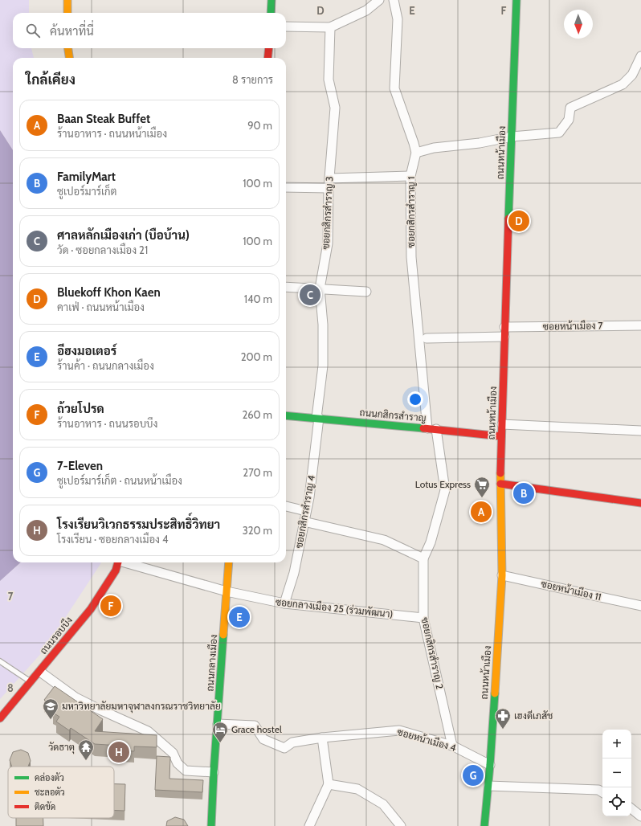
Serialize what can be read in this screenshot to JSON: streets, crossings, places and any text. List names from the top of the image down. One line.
{"streets":{"street":["ถนนหน้าเมือง","ซอยกสิกรสำราญ 1","ซอยกสิกรสำราญ 3","ซอยหน้าเมือง 7","ถนนกสิกรสำราญ","ซอยกสิกรสำราญ 4","ซอยหน้าเมือง 11","ซอยกลางเมือง 25 (ร่วมพัฒนา)","ถนนรอบบึง","ซอยกสิกรสำราญ 2","ถนนกลางเมือง","ซอยหน้าเมือง 4"]},"crossings":[["ถนนหน้าเมือง","ซอยหน้าเมือง 7"],["ถนนหน้าเมือง","ถนนกสิกรสำราญ"],["ถนนหน้าเมือง","ซอยหน้าเมือง 11"],["ถนนหน้าเมือง","ซอยหน้าเมือง 4"],["ซอยกสิกรสำราญ 1","ถนนกสิกรสำราญ"],["ซอยกสิกรสำราญ 1","ซอยกสิกรสำราญ 2"],["ซอยกสิกรสำราญ 3","ถนนกสิกรสำราญ"],["ซอยกสิกรสำราญ 3","ซอยกสิกรสำราญ 4"],["ถนนกสิกรสำราญ","ซอยกสิกรสำราญ 4"],["ถนนกสิกรสำราญ","ซอยกสิกรสำราญ 2"],["ซอยกสิกรสำราญ 4","ซอยกลางเมือง 25 (ร่วมพัฒนา)"],["ซอยกลางเมือง 25 (ร่วมพัฒนา)","ซอยกสิกรสำราญ 2"],["ซอยกลางเมือง 25 (ร่วมพัฒนา)","ถนนกลางเมือง"],["ซอยกสิกรสำราญ 2","ซอยหน้าเมือง 4"],["ถนนกลางเมือง","ซอยหน้าเมือง 4"]],"places":{"supermarket":["Lotus Express"],"school or university":["มหาวิทยาลัยมหาจุฬาลงกรณราชวิทยาลัย"],"pharmacy":["เฮงดีเภสัช"],"hotel":["Grace hostel"],"temple":["วัดธาตุ"]},"legend":["คล่องตัว","ชะลอตัว","ติดขัด"],"north":"bottom","page":{"search":"ค้นหาที่นี่","heading":["ใกล้เคียง","8 รายการ"],"list":[{"mark":"A","name":"Baan Steak Buffet","note":"ร้านอาหาร · ถนนหน้าเมือง","value":"90 m"},{"mark":"B","name":"FamilyMart","note":"ซูเปอร์มาร์เก็ต","value":"100 m"},{"mark":"C","name":"ศาลหลักเมืองเก่า (บือบ้าน)","note":"วัด · ซอยกลางเมือง 21","value":"100 m"},{"mark":"D","name":"Bluekoff Khon Kaen","note":"คาเฟ่ · ถนนหน้าเมือง","value":"140 m"},{"mark":"E","name":"อีฮงมอเตอร์","note":"ร้านค้า · ถนนกลางเมือง","value":"200 m"},{"mark":"F","name":"ถ้วยโปรด","note":"ร้านอาหาร · ถนนรอบบึง","value":"260 m"},{"mark":"G","name":"7-Eleven","note":"ซูเปอร์มาร์เก็ต · ถนนหน้าเมือง","value":"270 m"},{"mark":"H","name":"โรงเรียนวิเวกธรรมประสิทธิ์วิทยา","note":"โรงเรียน · ซอยกลางเมือง 4","value":"320 m"}],"pins":["D","C","B","A","F","E","H","G"],"map_buttons":["+","−"]},"grid":{"columns":["D","E","F"],"rows":["7","8"]}}
